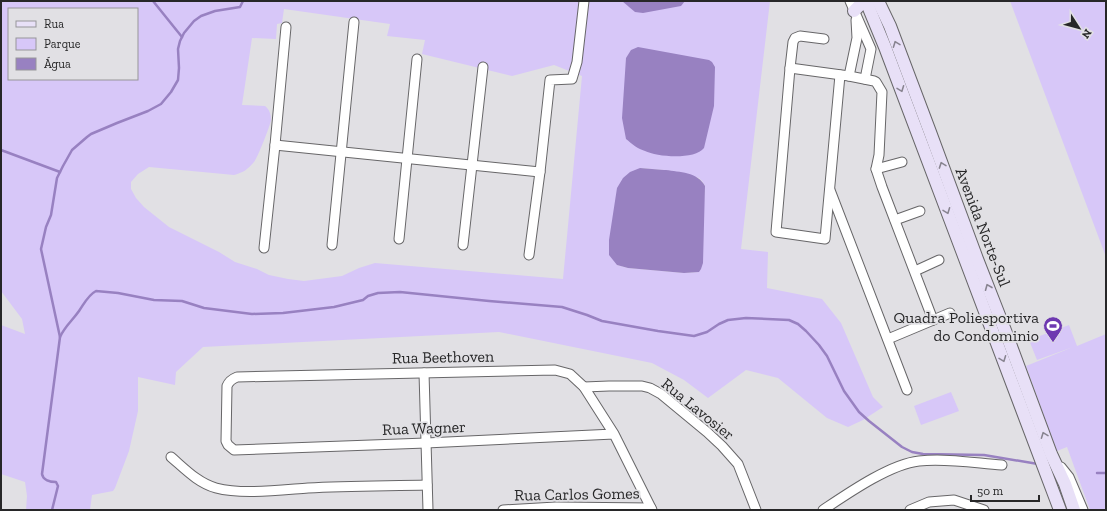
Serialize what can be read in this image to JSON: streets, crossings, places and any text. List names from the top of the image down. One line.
{"streets":{"main road":["Avenida Norte-Sul"],"street":["Rua Beethoven","Rua Lavosier","Rua Wagner","Rua Carlos Gomes"]},"crossings":[["Rua Beethoven","Rua Lavosier"],["Rua Beethoven","Rua Wagner"],["Rua Beethoven","Rua Carlos Gomes"]],"places":{"sports":["Quadra Poliesportiva do Condominio"]},"legend":["Rua","Parque","Água"],"scale_bar":"50 m","north":"bottom right"}
